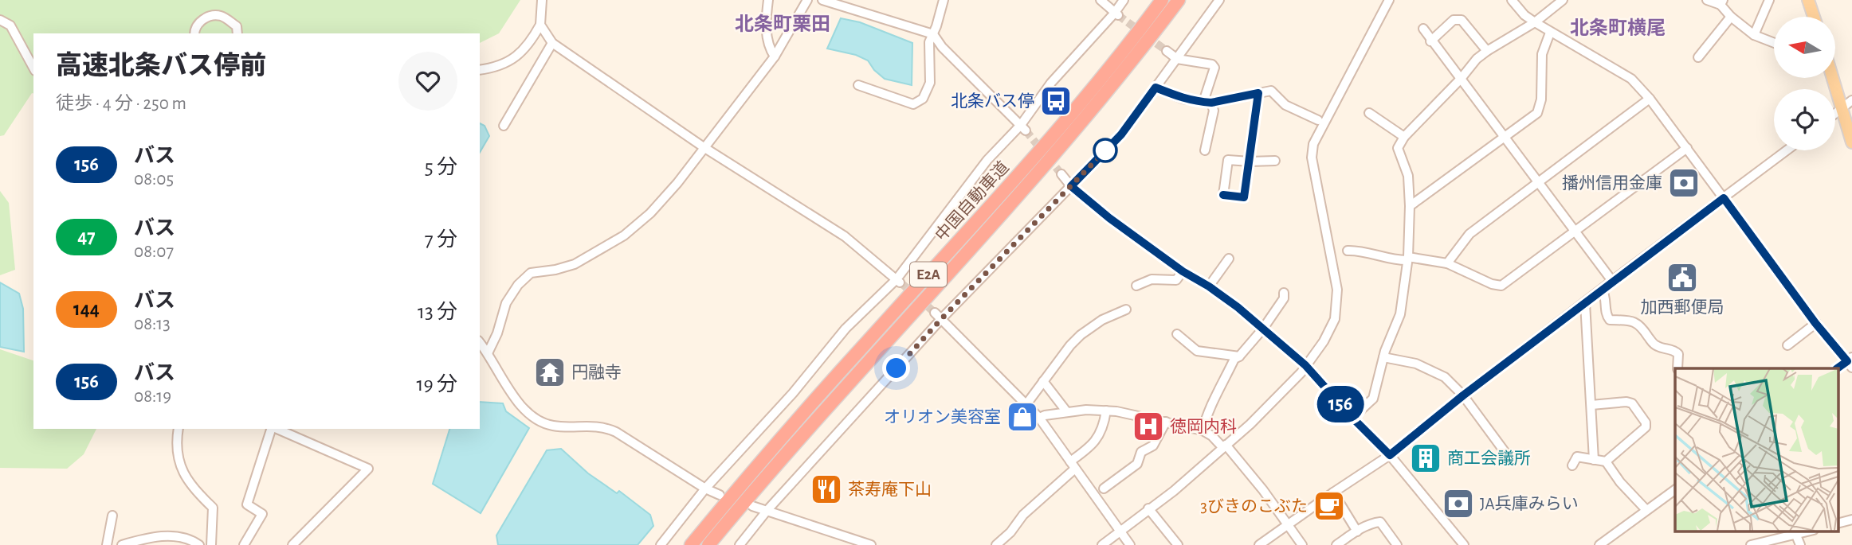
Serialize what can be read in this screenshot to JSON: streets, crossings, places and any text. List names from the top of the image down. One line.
{"streets":{"highway":["中国自動車道","E2A"]},"districts":["北条町栗田","北条町横尾"],"places":{"bus stop":["北条バス停"],"bank":["播州信用金庫","JA兵庫みらい"],"public building":["加西郵便局"],"temple":["円融寺"],"shop":["オリオン美容室"],"hospital":["徳岡内科"],"building":["商工会議所"],"restaurant":["茶寿庵下山"],"cafe":["3びきのこぶた"]},"lines":["bus line 156"],"north":"left","page":{"on_map":"156","heading":["高速北条バス停前","徒歩 · 4 分 · 250 m"],"list":[{"mark":"156","name":"バス","note":"08:05","value":"5 分"},{"mark":"47","name":"バス","note":"08:07","value":"7 分"},{"mark":"144","name":"バス","note":"08:13","value":"13 分"},{"mark":"156","name":"バス","note":"08:19","value":"19 分"}]}}
